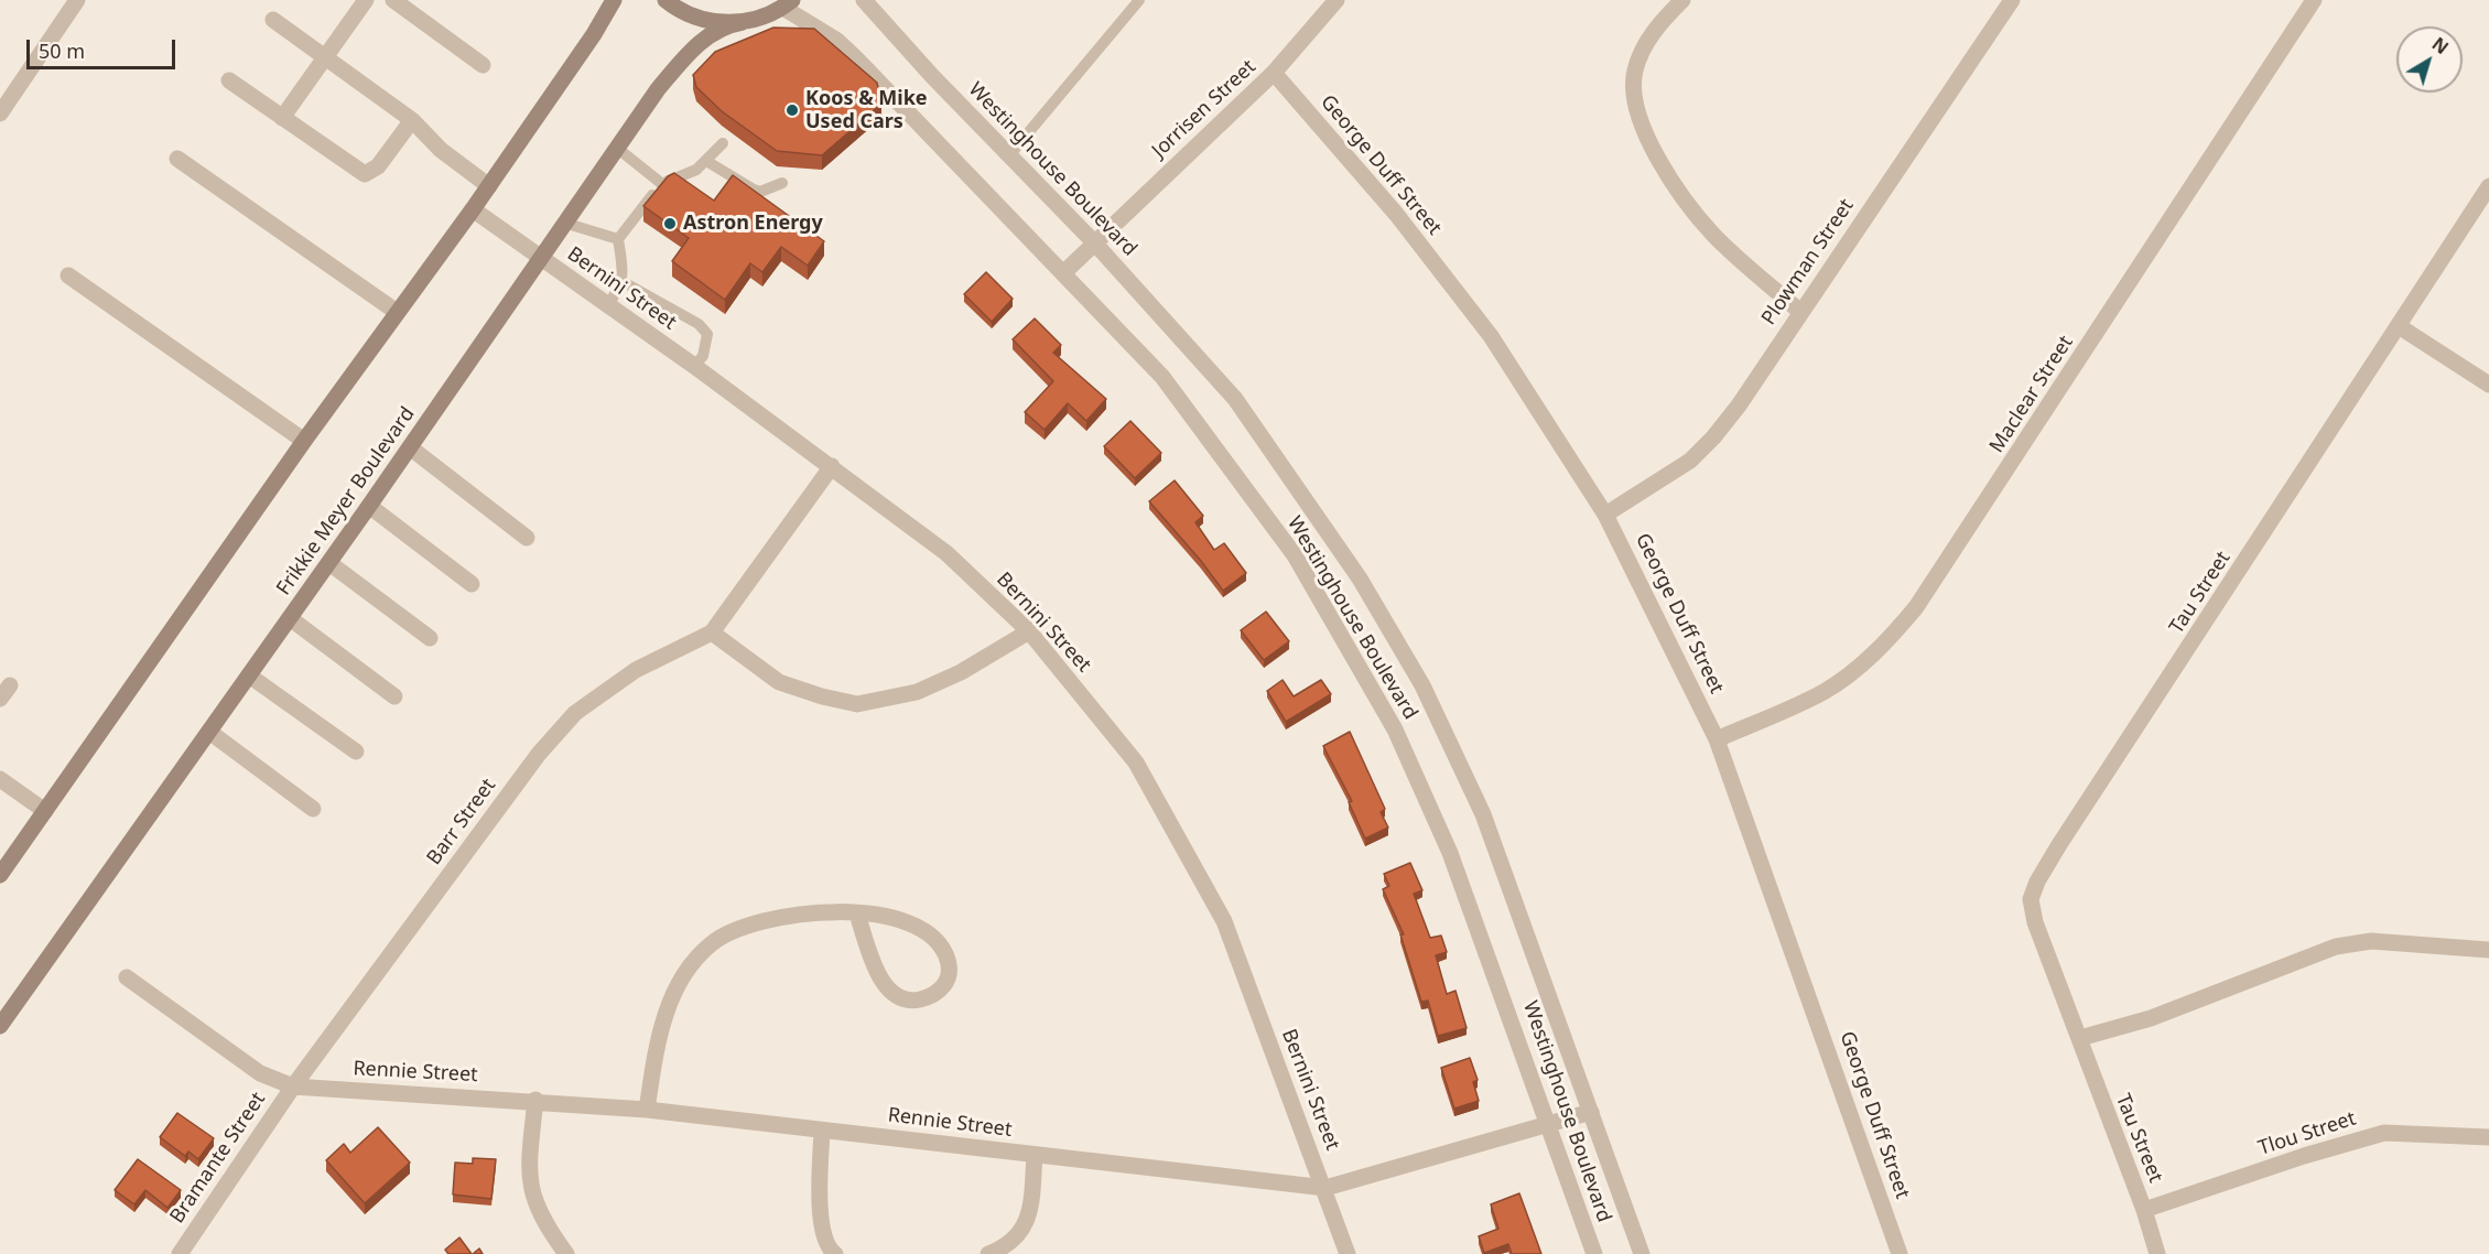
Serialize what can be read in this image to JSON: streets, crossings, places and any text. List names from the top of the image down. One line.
{"streets":{"main road":["Frikkie Meyer Boulevard"],"street":["Jorrisen Street","George Duff Street","Westinghouse Boulevard","Plowman Street","Bernini Street","Maclear Street","Tau Street","Barr Street","Rennie Street","Tlou Street","Bramante Street"]},"crossings":[["Jorrisen Street","George Duff Street"],["Jorrisen Street","Westinghouse Boulevard"],["George Duff Street","Plowman Street"],["George Duff Street","Maclear Street"],["Westinghouse Boulevard","Frikkie Meyer Boulevard"],["Westinghouse Boulevard","Rennie Street"],["Bernini Street","Frikkie Meyer Boulevard"],["Bernini Street","Barr Street"],["Bernini Street","Rennie Street"],["Tau Street","Tlou Street"],["Barr Street","Rennie Street"],["Barr Street","Bramante Street"],["Rennie Street","Bramante Street"]],"places":["Koos & Mike Used Cars","Astron Energy"],"scale_bar":"50 m","north":"top right"}
